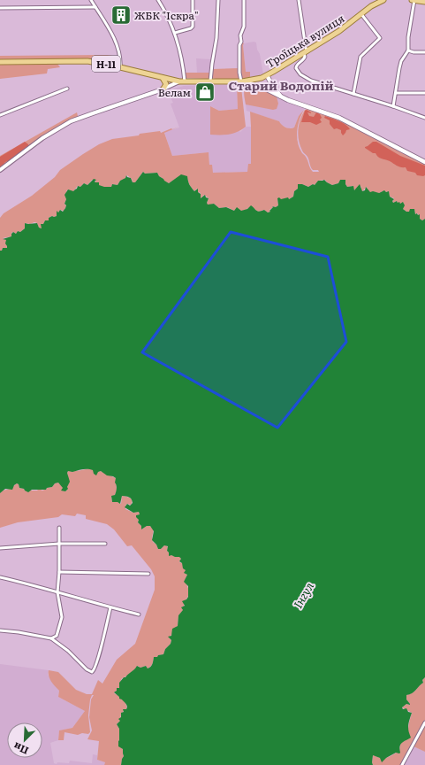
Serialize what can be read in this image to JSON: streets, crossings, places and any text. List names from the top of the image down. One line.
{"streets":{"main road":["Троїцька вулиця","Н-11"]},"districts":["Старий Водопій"],"water":["Інгул"],"places":{"building":["ЖБК \"Іскра\""],"shop":["Велам"]},"north":"bottom left"}
